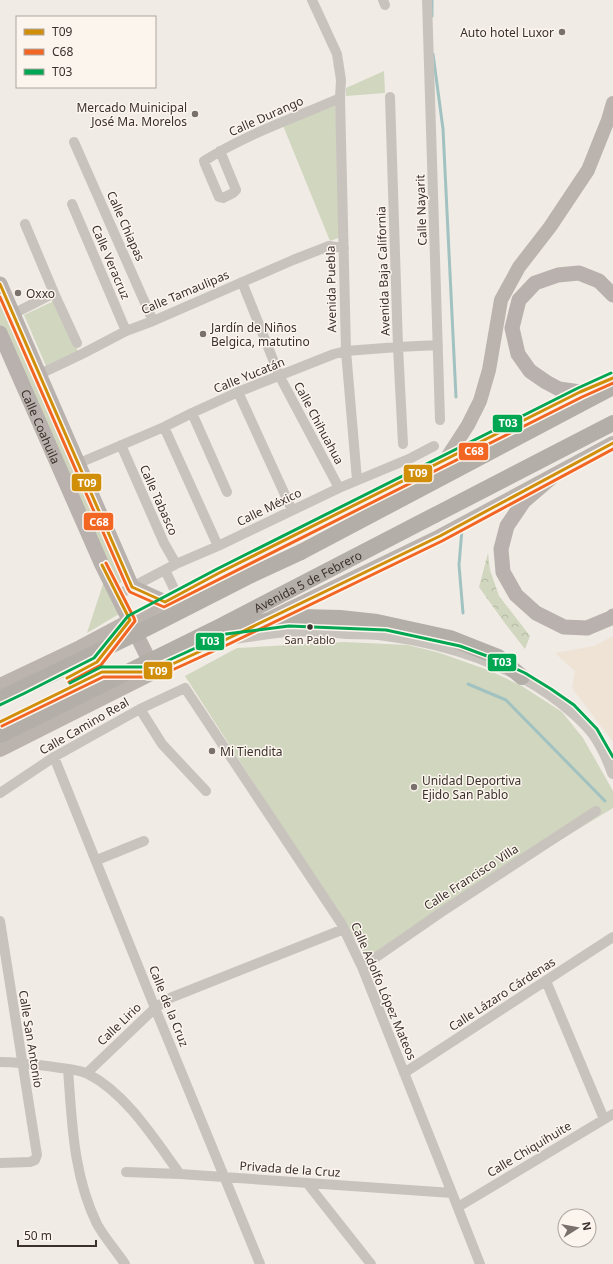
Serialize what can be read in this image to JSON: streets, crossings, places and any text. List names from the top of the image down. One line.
{"streets":{"highway":["Avenida 5 de Febrero"],"main road":["Calle Coahuila"],"street":["Calle Durango","Calle Nayarit","Calle Chiapas","Calle Veracruz","Avenida Baja California","Avenida Puebla","Calle Tamaulipas","Calle Yucatán","Calle Chihuahua","Calle Tabasco","Calle México","Calle Camino Real","Calle Francisco Villa","Calle Adolfo López Mateos","Calle Lázaro Cárdenas","Calle de la Cruz","Calle Lirio","Calle San Antonio","Calle Chiquihuite","Privada de la Cruz"]},"crossings":[["Calle Durango","Avenida Puebla"],["Calle Nayarit","Calle Yucatán"],["Calle Chiapas","Calle Tamaulipas"],["Calle Veracruz","Calle Tamaulipas"],["Avenida Baja California","Calle Yucatán"],["Avenida Puebla","Calle Tamaulipas"],["Avenida Puebla","Calle Yucatán"],["Avenida Puebla","Calle México"],["Calle Tamaulipas","Calle Chihuahua"],["Calle Tamaulipas","Calle Coahuila"],["Calle Yucatán","Calle Chihuahua"],["Calle Yucatán","Calle Coahuila"],["Calle Yucatán","Calle Tabasco"],["Calle Chihuahua","Calle México"],["Calle Coahuila","Calle México"],["Calle Coahuila","Avenida 5 de Febrero"],["Calle Tabasco","Calle México"],["Calle Camino Real","Calle Adolfo López Mateos"],["Calle Camino Real","Calle de la Cruz"],["Calle Francisco Villa","Calle Adolfo López Mateos"],["Calle Adolfo López Mateos","Calle Lázaro Cárdenas"],["Calle Adolfo López Mateos","Calle Lirio"],["Calle Adolfo López Mateos","Calle Chiquihuite"],["Calle Adolfo López Mateos","Privada de la Cruz"],["Calle de la Cruz","Calle Lirio"],["Calle de la Cruz","Privada de la Cruz"]],"places":["Auto hotel Luxor","Mercado Muinicipal José Ma. Morelos","Oxxo","Jardín de Niños Belgica, matutino","San Pablo","Mi Tiendita","Unidad Deportiva Ejido San Pablo"],"lines":["transit line T09","transit line C68","transit line T03"],"legend":["T09","C68","T03"],"scale_bar":"50 m","north":"right"}
